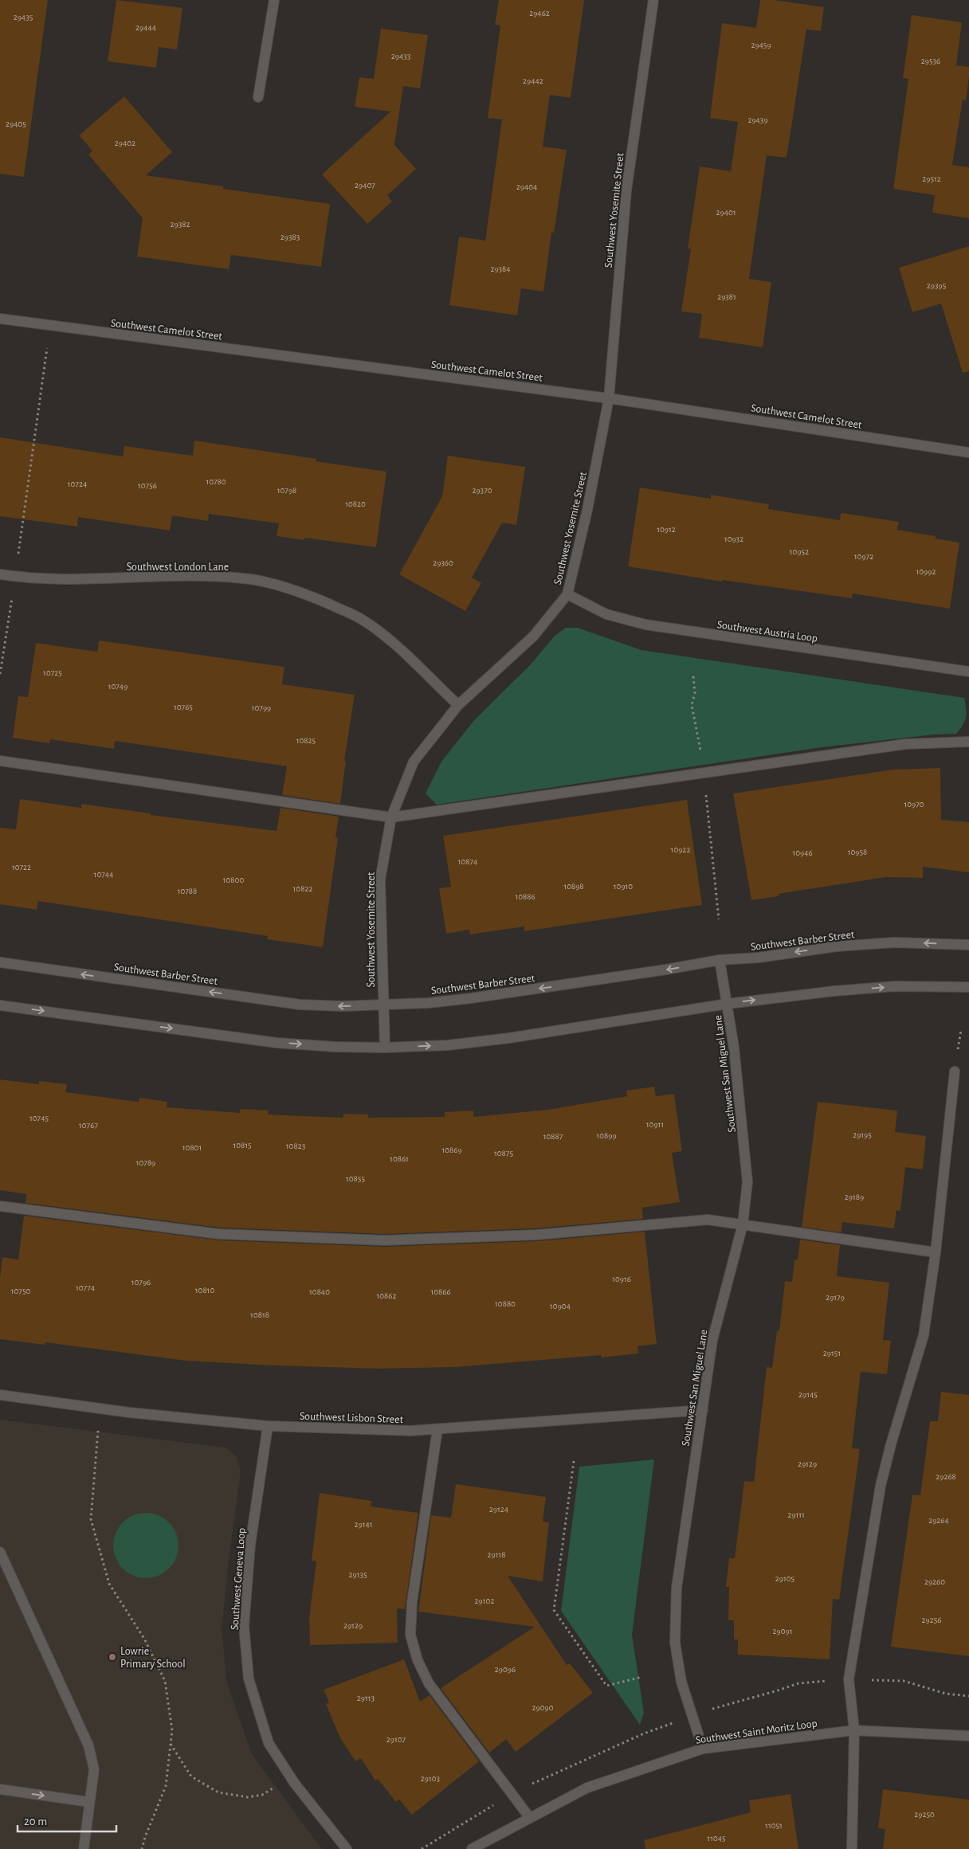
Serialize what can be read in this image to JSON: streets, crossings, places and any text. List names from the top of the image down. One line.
{"streets":{"street":["Southwest Yosemite Street","Southwest Camelot Street","Southwest London Lane","Southwest Austria Loop","Southwest Barber Street","Southwest San Miguel Lane","Southwest Lisbon Street","Southwest Geneva Loop","Southwest Saint Moritz Loop"]},"crossings":[["Southwest Yosemite Street","Southwest Camelot Street"],["Southwest Yosemite Street","Southwest London Lane"],["Southwest Yosemite Street","Southwest Austria Loop"],["Southwest Yosemite Street","Southwest Barber Street"],["Southwest Barber Street","Southwest San Miguel Lane"],["Southwest San Miguel Lane","Southwest Lisbon Street"],["Southwest San Miguel Lane","Southwest Saint Moritz Loop"],["Southwest Lisbon Street","Southwest Geneva Loop"]],"places":["Lowrie Primary School"],"house_numbers":["29462","29435","29444","29459","29433","29536","29442","29439","29405","29402","29512","29407","29404","29401","29382","29383","29384","29395","29381","10780","10724","10756","10798","29370","10820","10912","10932","10952","10972","29360","10992","10725","10749","10765","10799","10825","10970","10922","10958","10946","10874","10722","10744","10800","10898","10910","10822","10788","10886","10745","10911","10767","29195","10899","10887","10815","10823","10801","10869","10875","10861","10789","10855","29189","10916","10796","10774","10810","10750","10840","10866","10862","29179","10880","10904","10818","29151","29145","29129","29268","29124","29111","29264","29141","29118","29135","29105","29260","29102","29256","29129","29091","29096","29113","29090","29107","29103","29250","11051","11045"],"scale_bar":"20 m"}
